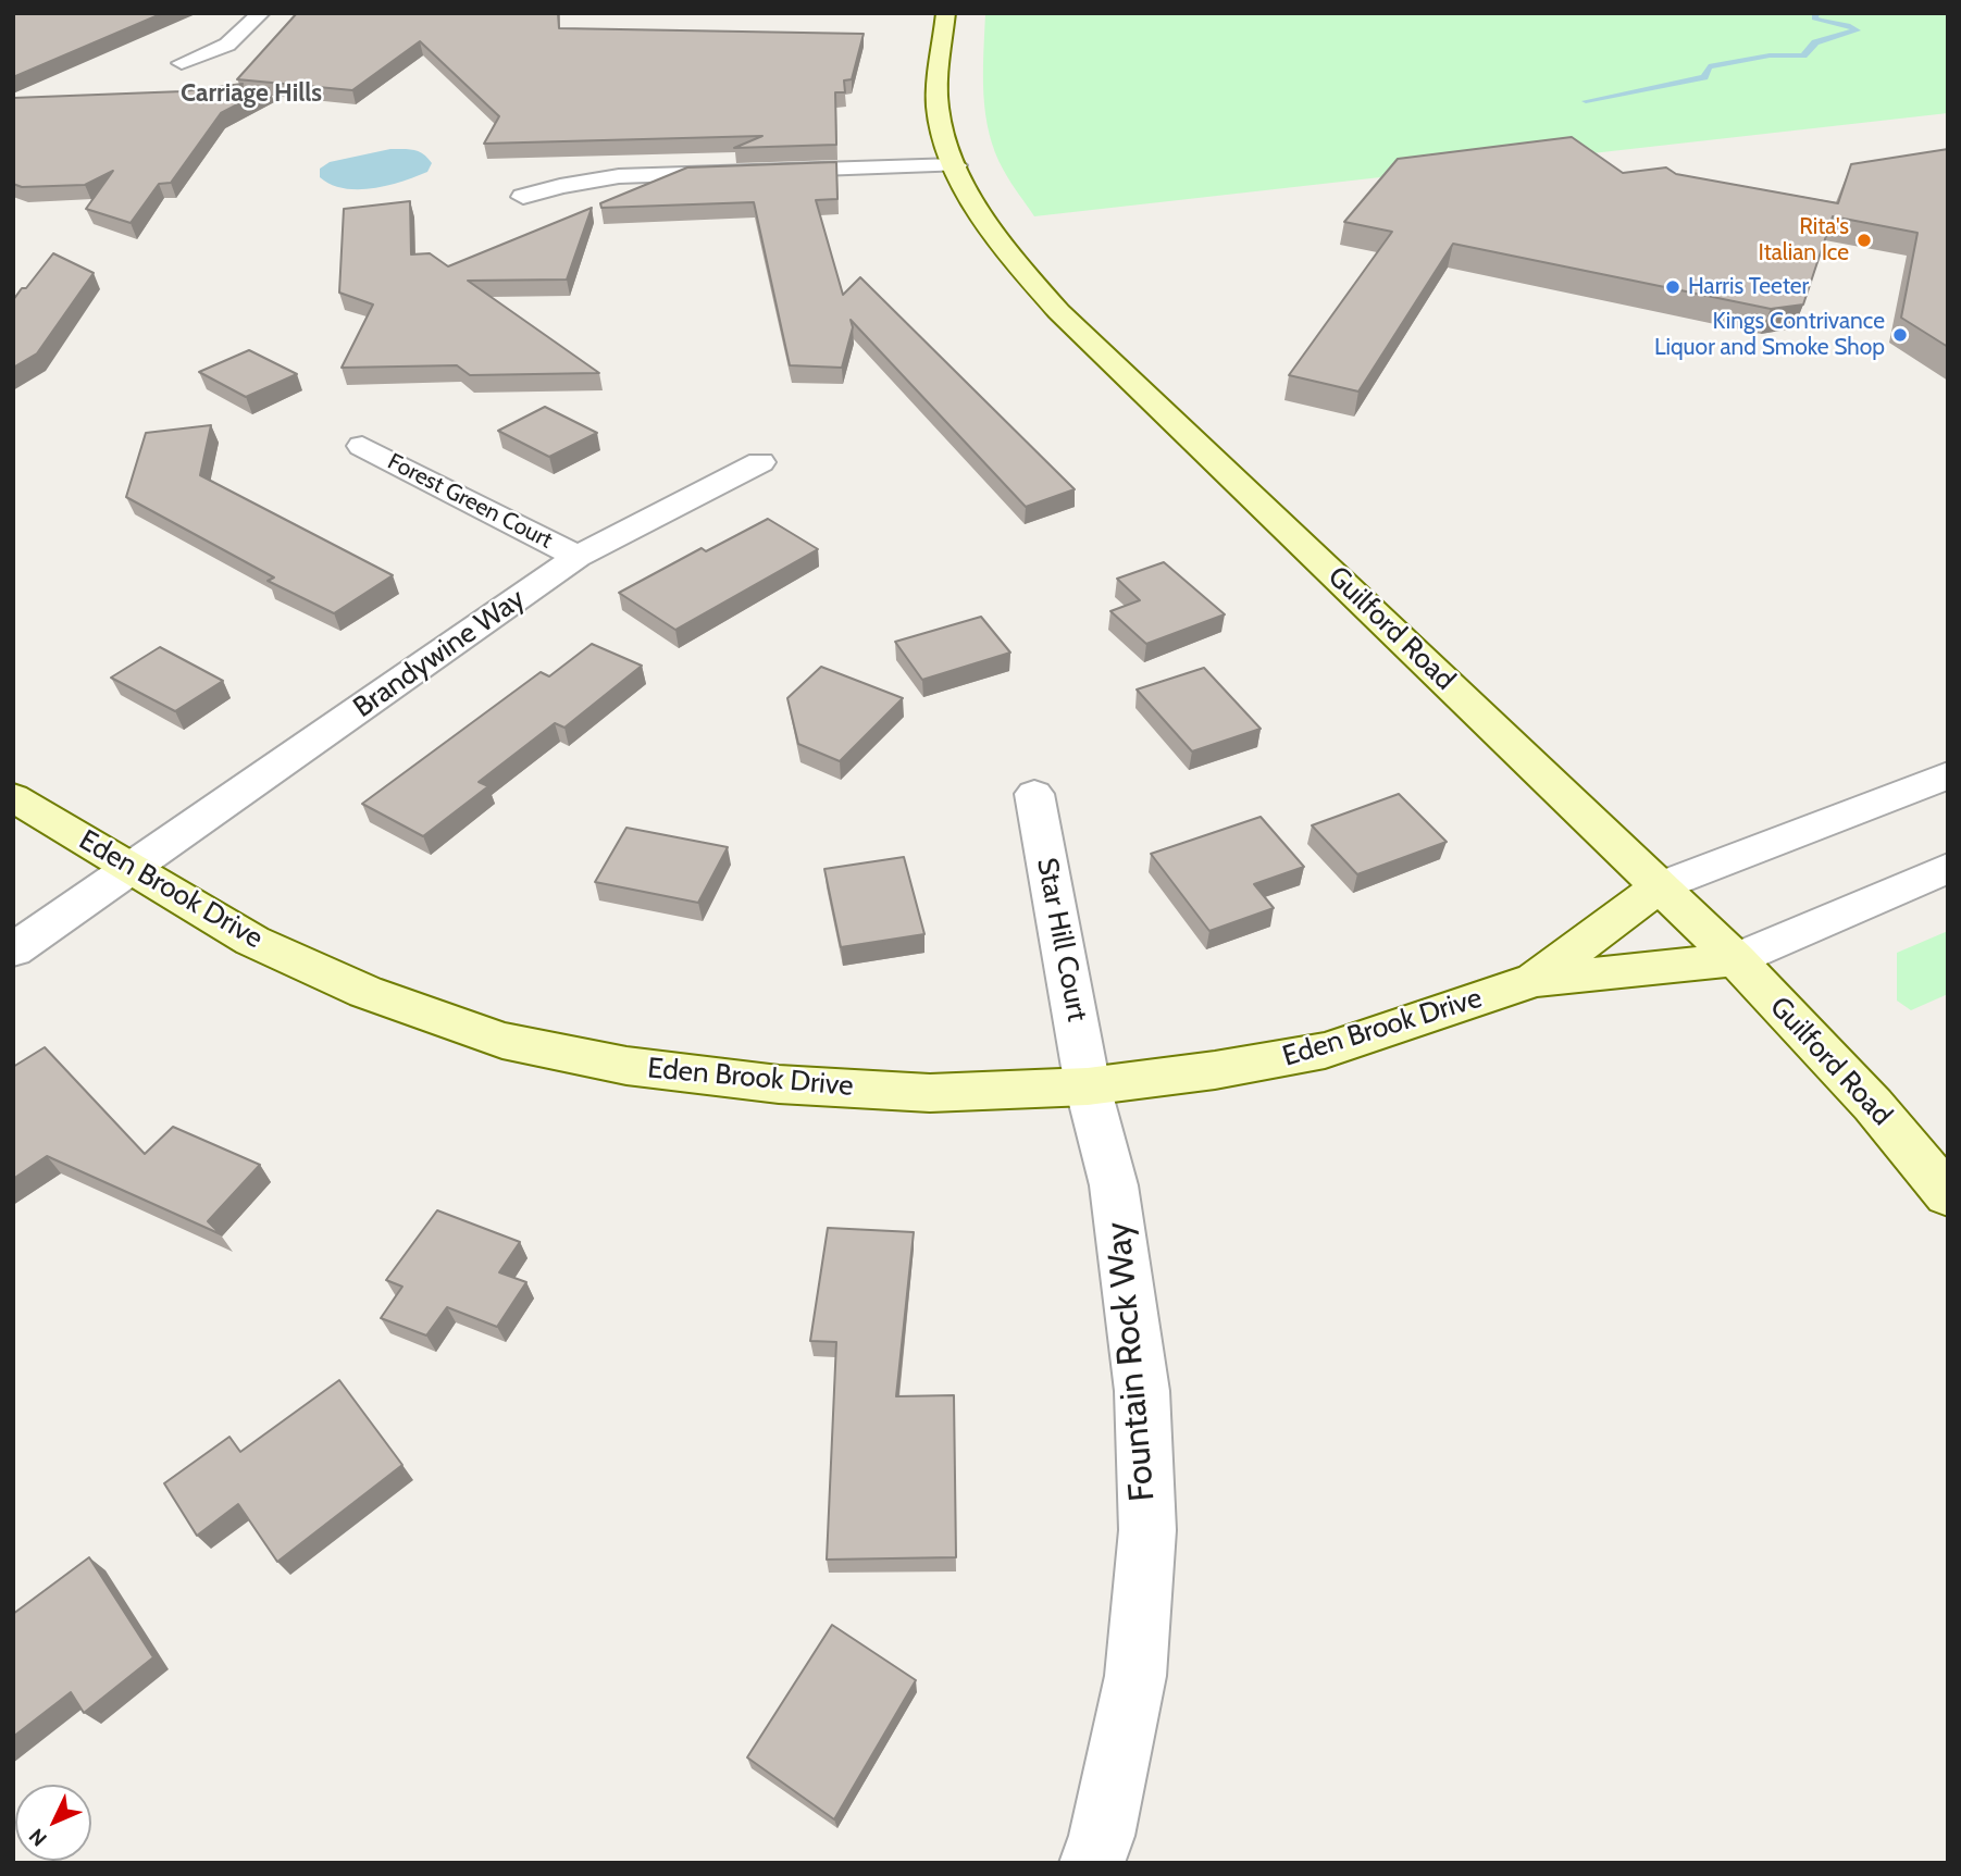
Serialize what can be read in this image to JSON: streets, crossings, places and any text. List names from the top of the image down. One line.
{"streets":{"street":["Forest Green Court","Guilford Road","Brandywine Way","Eden Brook Drive","Star Hill Court","Fountain Rock Way"]},"crossings":[["Forest Green Court","Brandywine Way"],["Guilford Road","Eden Brook Drive"],["Brandywine Way","Eden Brook Drive"],["Eden Brook Drive","Star Hill Court"],["Eden Brook Drive","Fountain Rock Way"],["Star Hill Court","Fountain Rock Way"]],"districts":["Carriage Hills"],"places":["Rita's Italian Ice","Harris Teeter","Kings Contrivance Liquor and Smoke Shop"],"north":"bottom left"}
